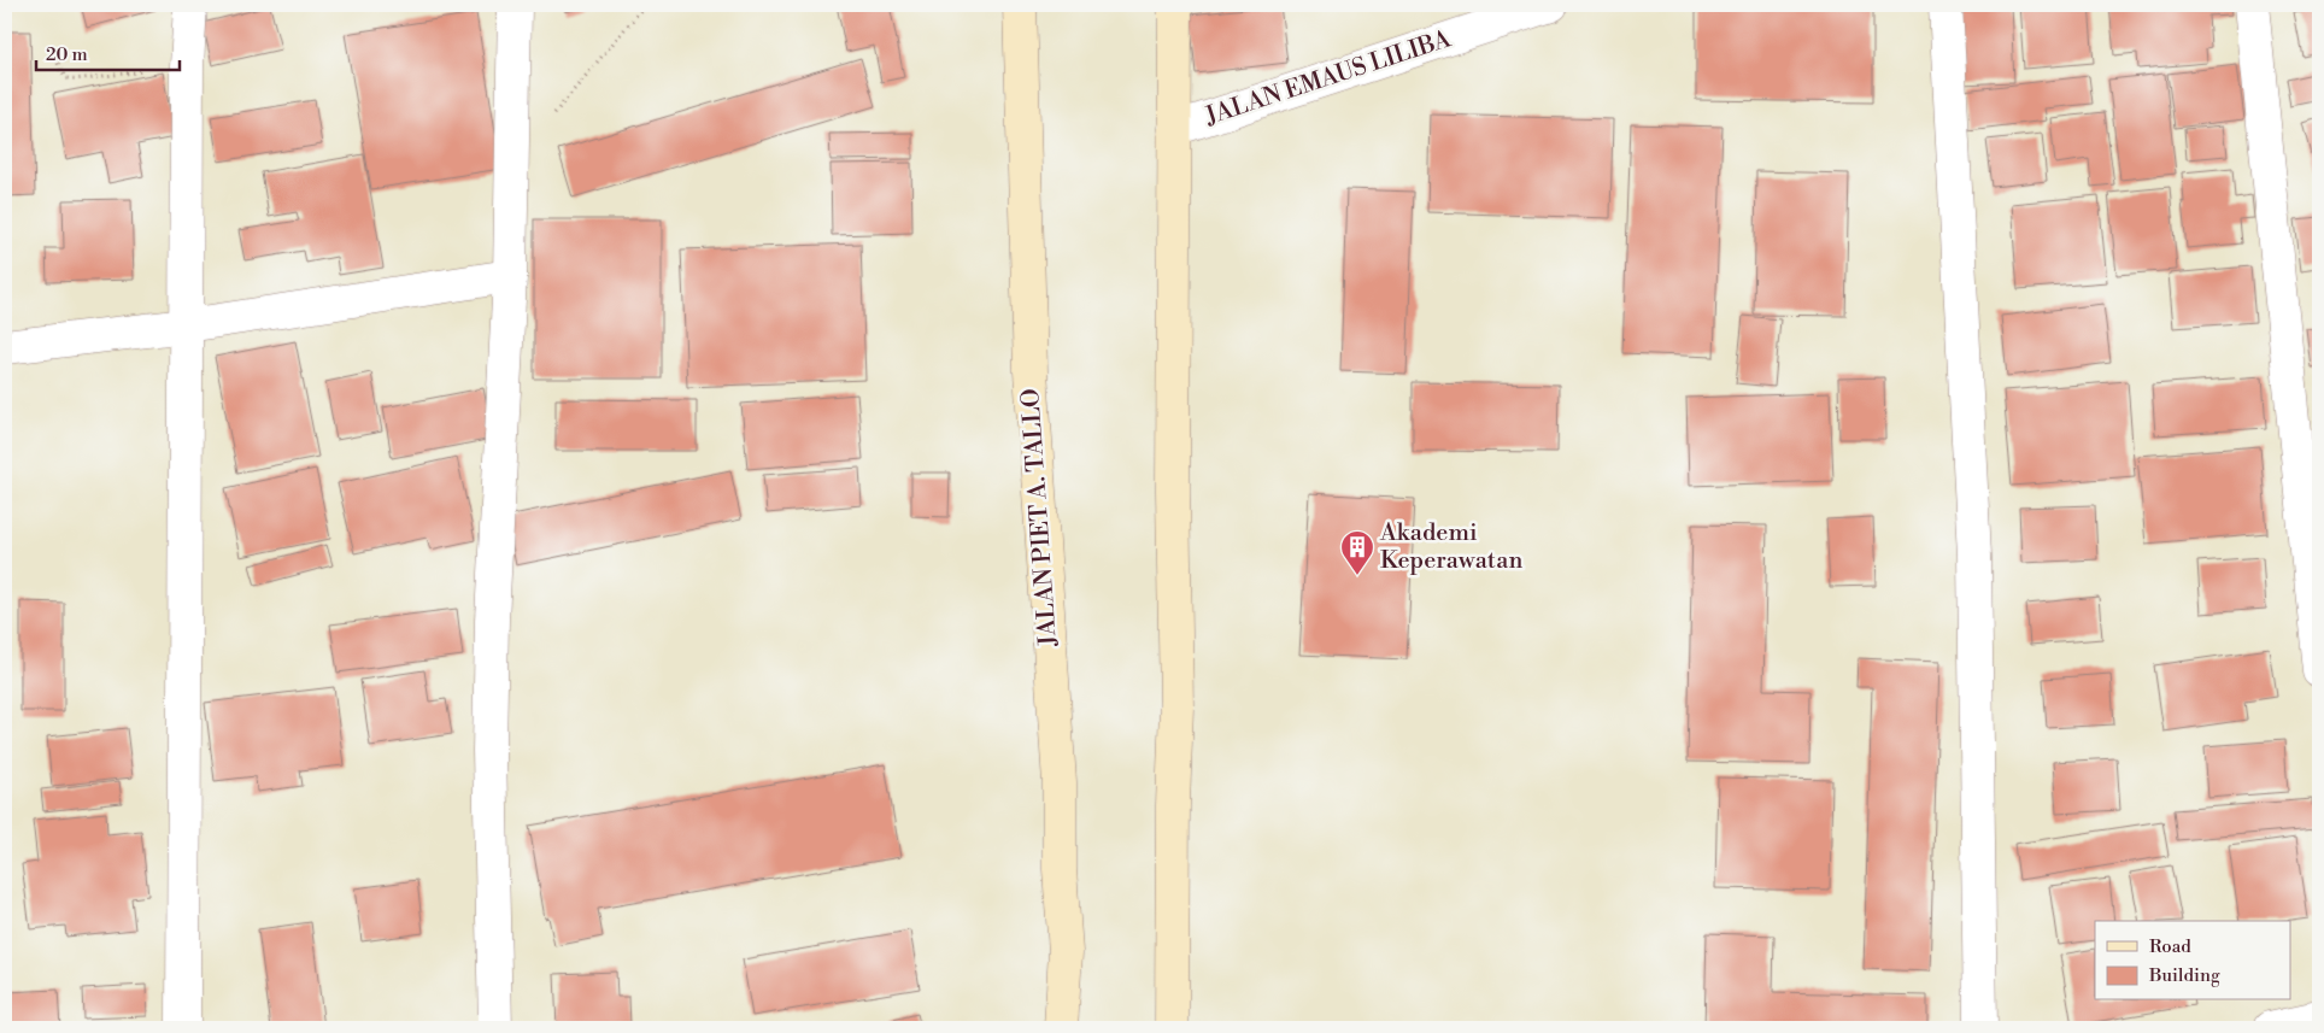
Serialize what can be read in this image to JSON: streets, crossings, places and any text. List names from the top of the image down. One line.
{"streets":{"main road":["JALAN PIET A. TALLO"],"street":["JALAN EMAUS LILIBA"]},"places":{"building":["Akademi Keperawatan"]},"legend":["Road","Building"],"scale_bar":"20 m"}
